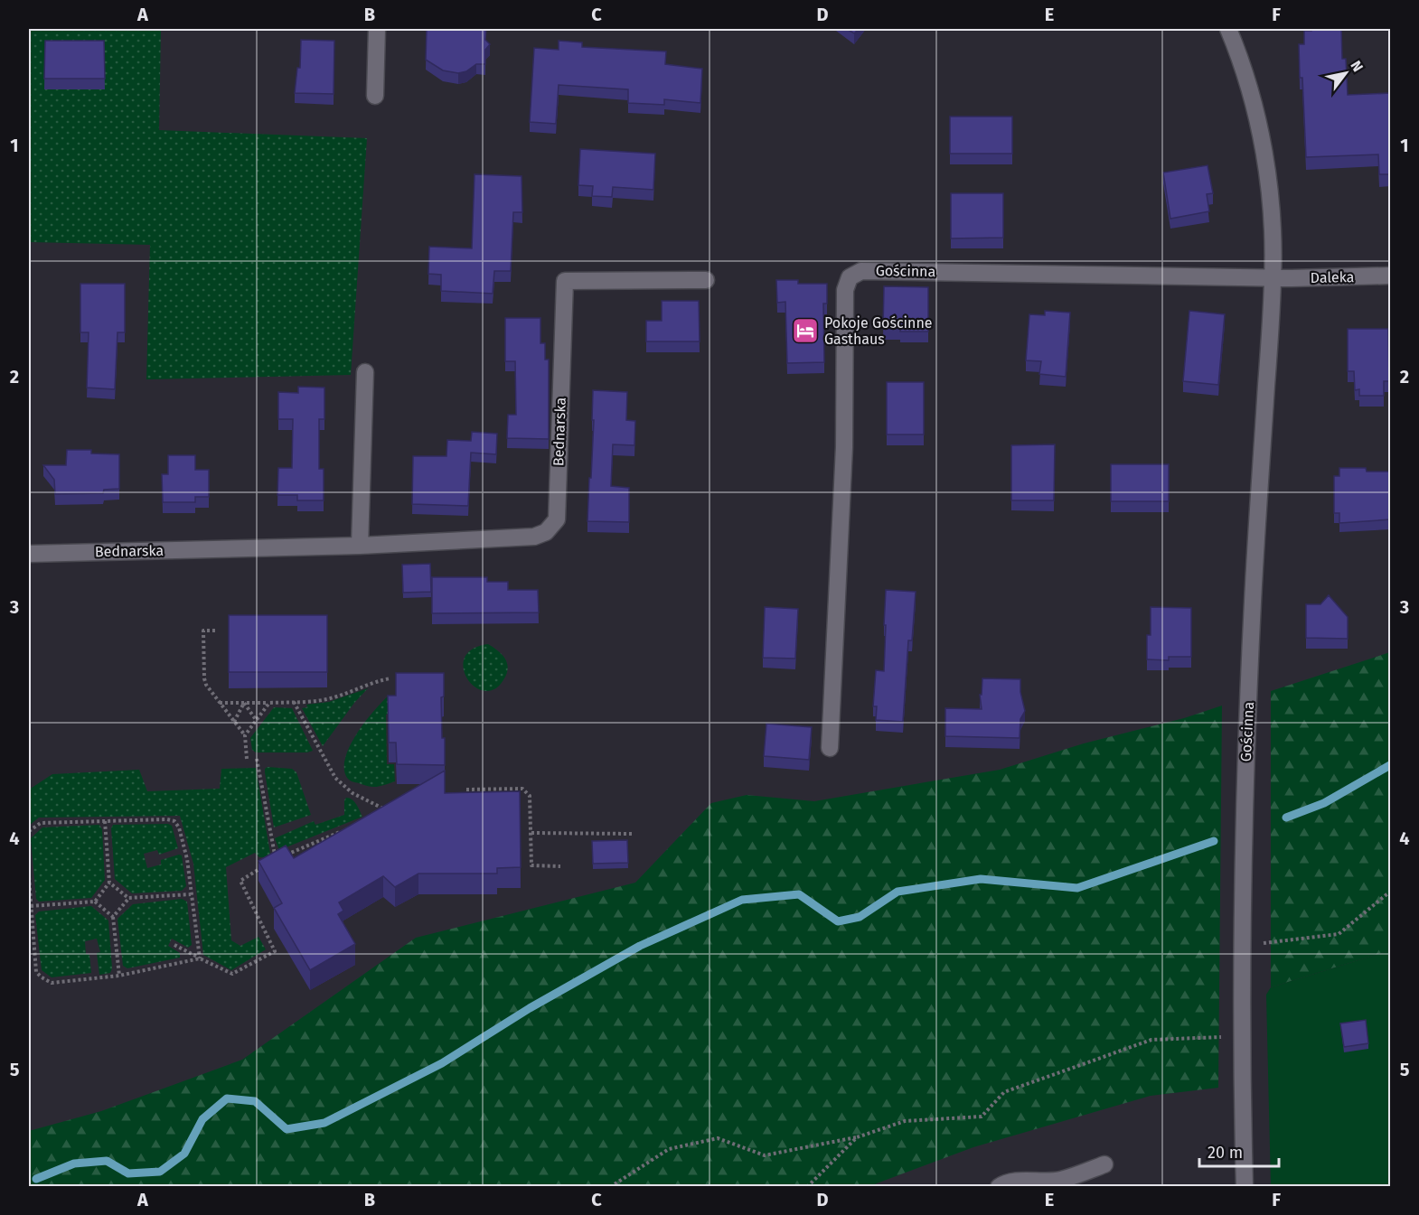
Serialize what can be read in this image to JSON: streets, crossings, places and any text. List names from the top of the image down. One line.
{"streets":{"street":["Gościnna","Daleka","Bednarska"]},"crossings":[["Gościnna","Daleka"]],"places":{"hotel":["Pokoje Gościnne Gasthaus"]},"scale_bar":"20 m","north":"top right","grid":{"columns":["A","B","C","D","E","F"],"rows":["1","2","3","4","5"]}}
